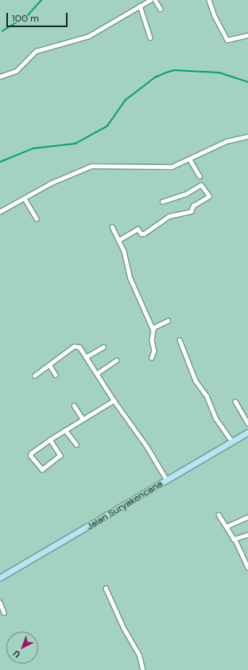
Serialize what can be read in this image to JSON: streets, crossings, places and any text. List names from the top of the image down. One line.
{"streets":{"street":["Jalan Suryakencana"]},"scale_bar":"100 m","north":"bottom left"}
